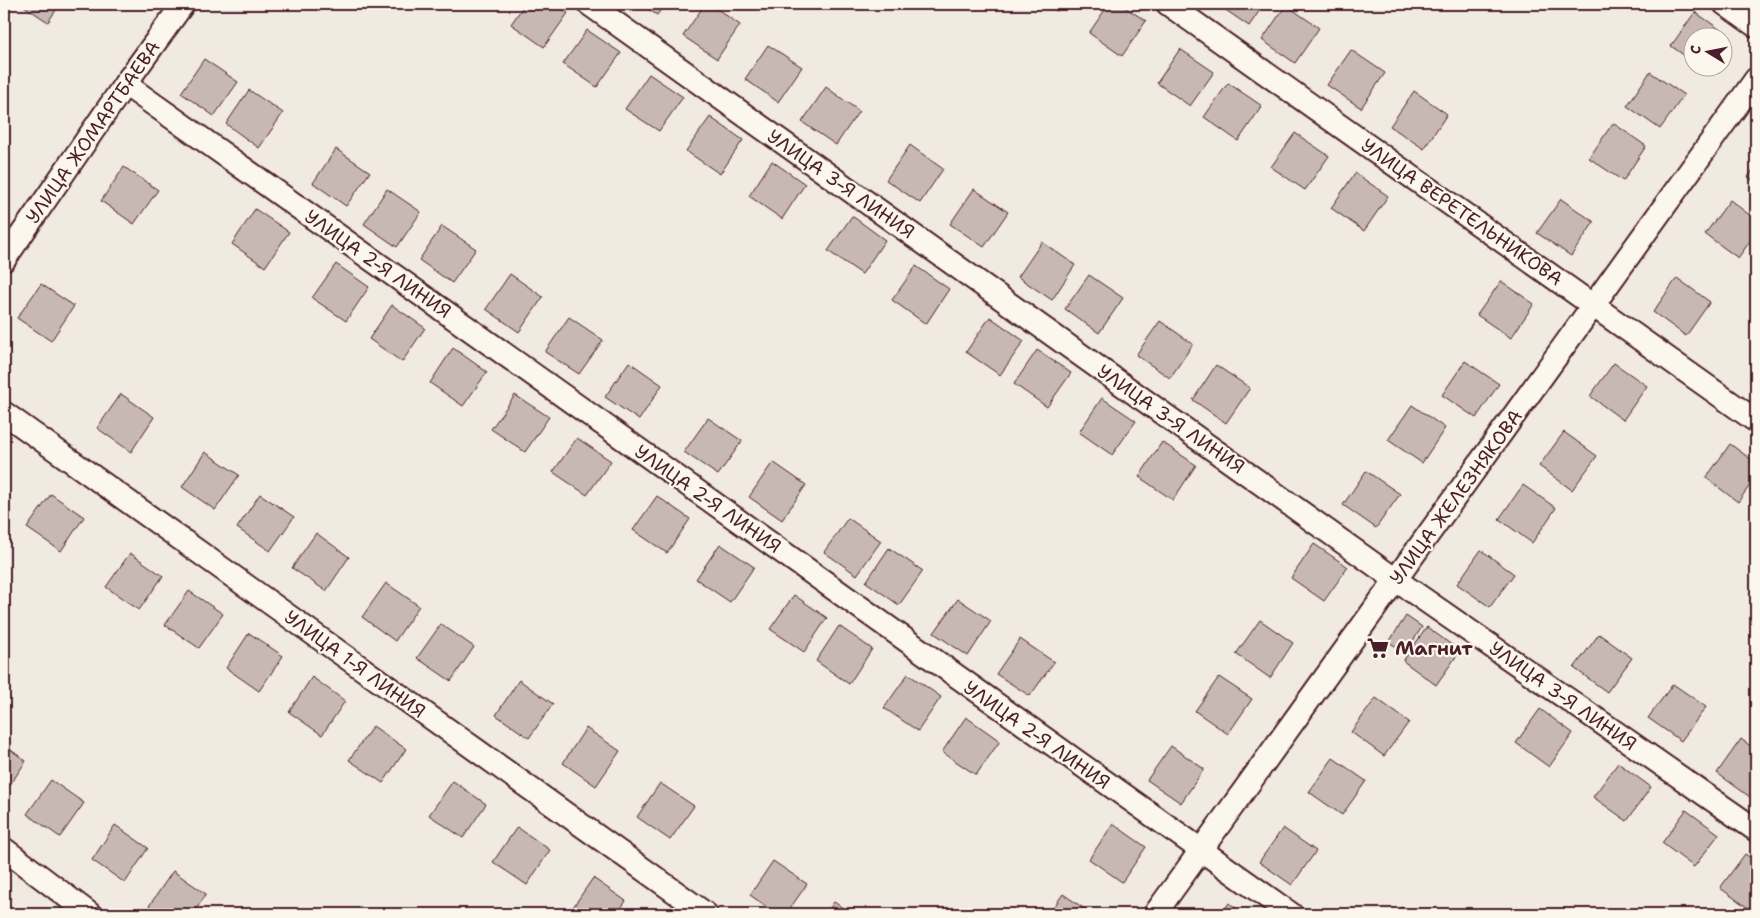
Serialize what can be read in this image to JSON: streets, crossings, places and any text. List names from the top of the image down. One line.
{"streets":{"street":["УЛИЦА ЖОМАРТБАЕВА","УЛИЦА 3-Я ЛИНИЯ","УЛИЦА ВЕРЕТЕЛЬНИКОВА","УЛИЦА 2-Я ЛИНИЯ","УЛИЦА ЖЕЛЕЗНЯКОВА","УЛИЦА 1-Я ЛИНИЯ"]},"crossings":[["УЛИЦА ЖОМАРТБАЕВА","УЛИЦА 2-Я ЛИНИЯ"],["УЛИЦА 3-Я ЛИНИЯ","УЛИЦА ЖЕЛЕЗНЯКОВА"],["УЛИЦА ВЕРЕТЕЛЬНИКОВА","УЛИЦА ЖЕЛЕЗНЯКОВА"],["УЛИЦА 2-Я ЛИНИЯ","УЛИЦА ЖЕЛЕЗНЯКОВА"]],"places":{"supermarket":["Магнит"]},"north":"left"}
